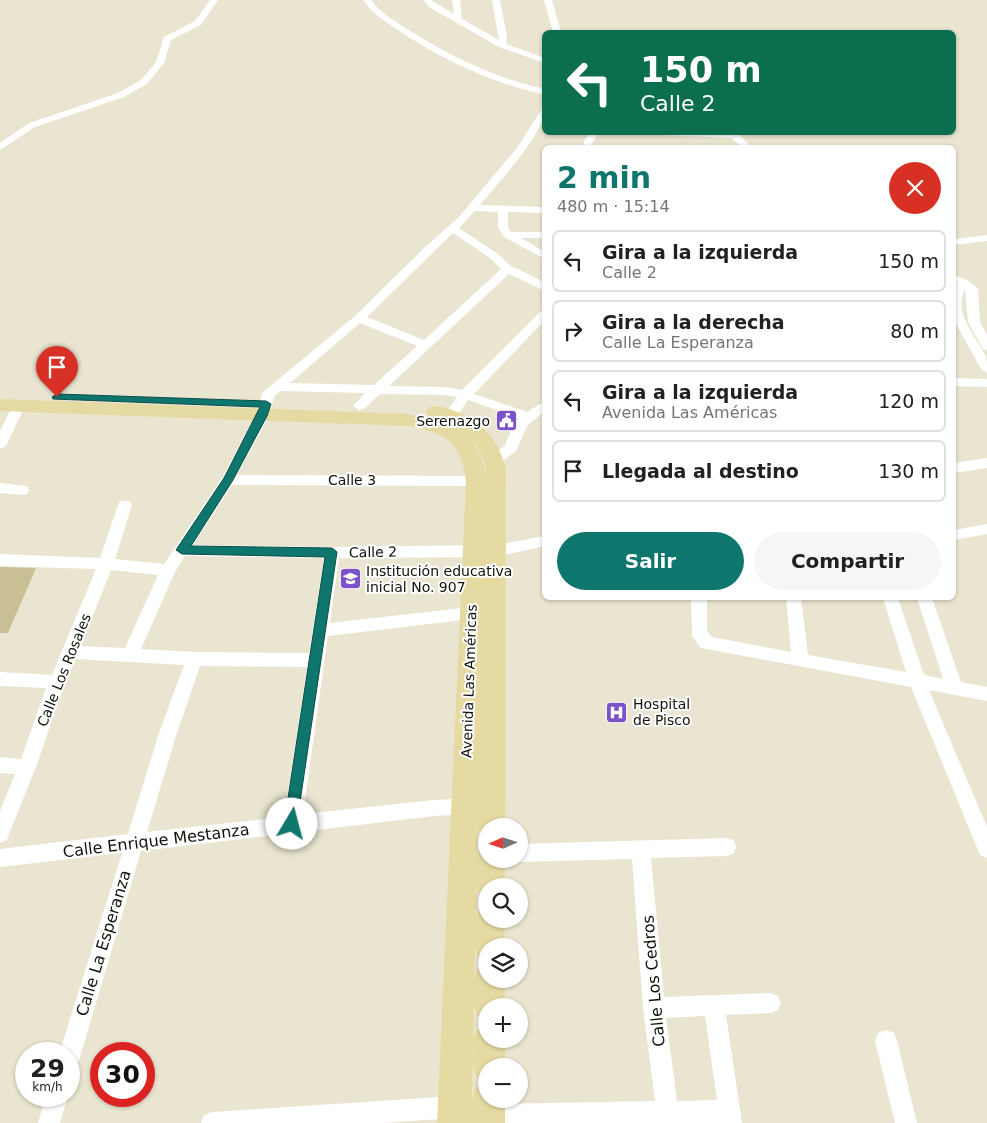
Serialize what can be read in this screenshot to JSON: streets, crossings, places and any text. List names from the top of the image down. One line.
{"streets":{"main road":["Avenida Las Américas"],"street":["Calle 3","Calle 2","Calle Los Rosales","Calle Enrique Mestanza","Calle La Esperanza","Calle Los Cedros"]},"crossings":[["Calle 3","Avenida Las Américas"],["Calle 2","Avenida Las Américas"],["Avenida Las Américas","Calle Enrique Mestanza"],["Calle Enrique Mestanza","Calle La Esperanza"]],"places":{"public building":["Serenazgo"],"school or university":["Institución educativa inicial No. 907"],"hospital":["Hospital de Pisco"]},"north":"left","page":{"turn":["150 m","Calle 2"],"heading":["2 min","480 m · 15:14"],"list":[{"name":"Gira a la izquierda","note":"Calle 2","value":"150 m"},{"name":"Gira a la derecha","note":"Calle La Esperanza","value":"80 m"},{"name":"Gira a la izquierda","note":"Avenida Las Américas","value":"120 m"},{"name":"Llegada al destino","value":"130 m"}],"buttons":["Salir","Compartir"],"map_buttons":["+","−"],"speed":"29 km/h","limit":"30"}}
